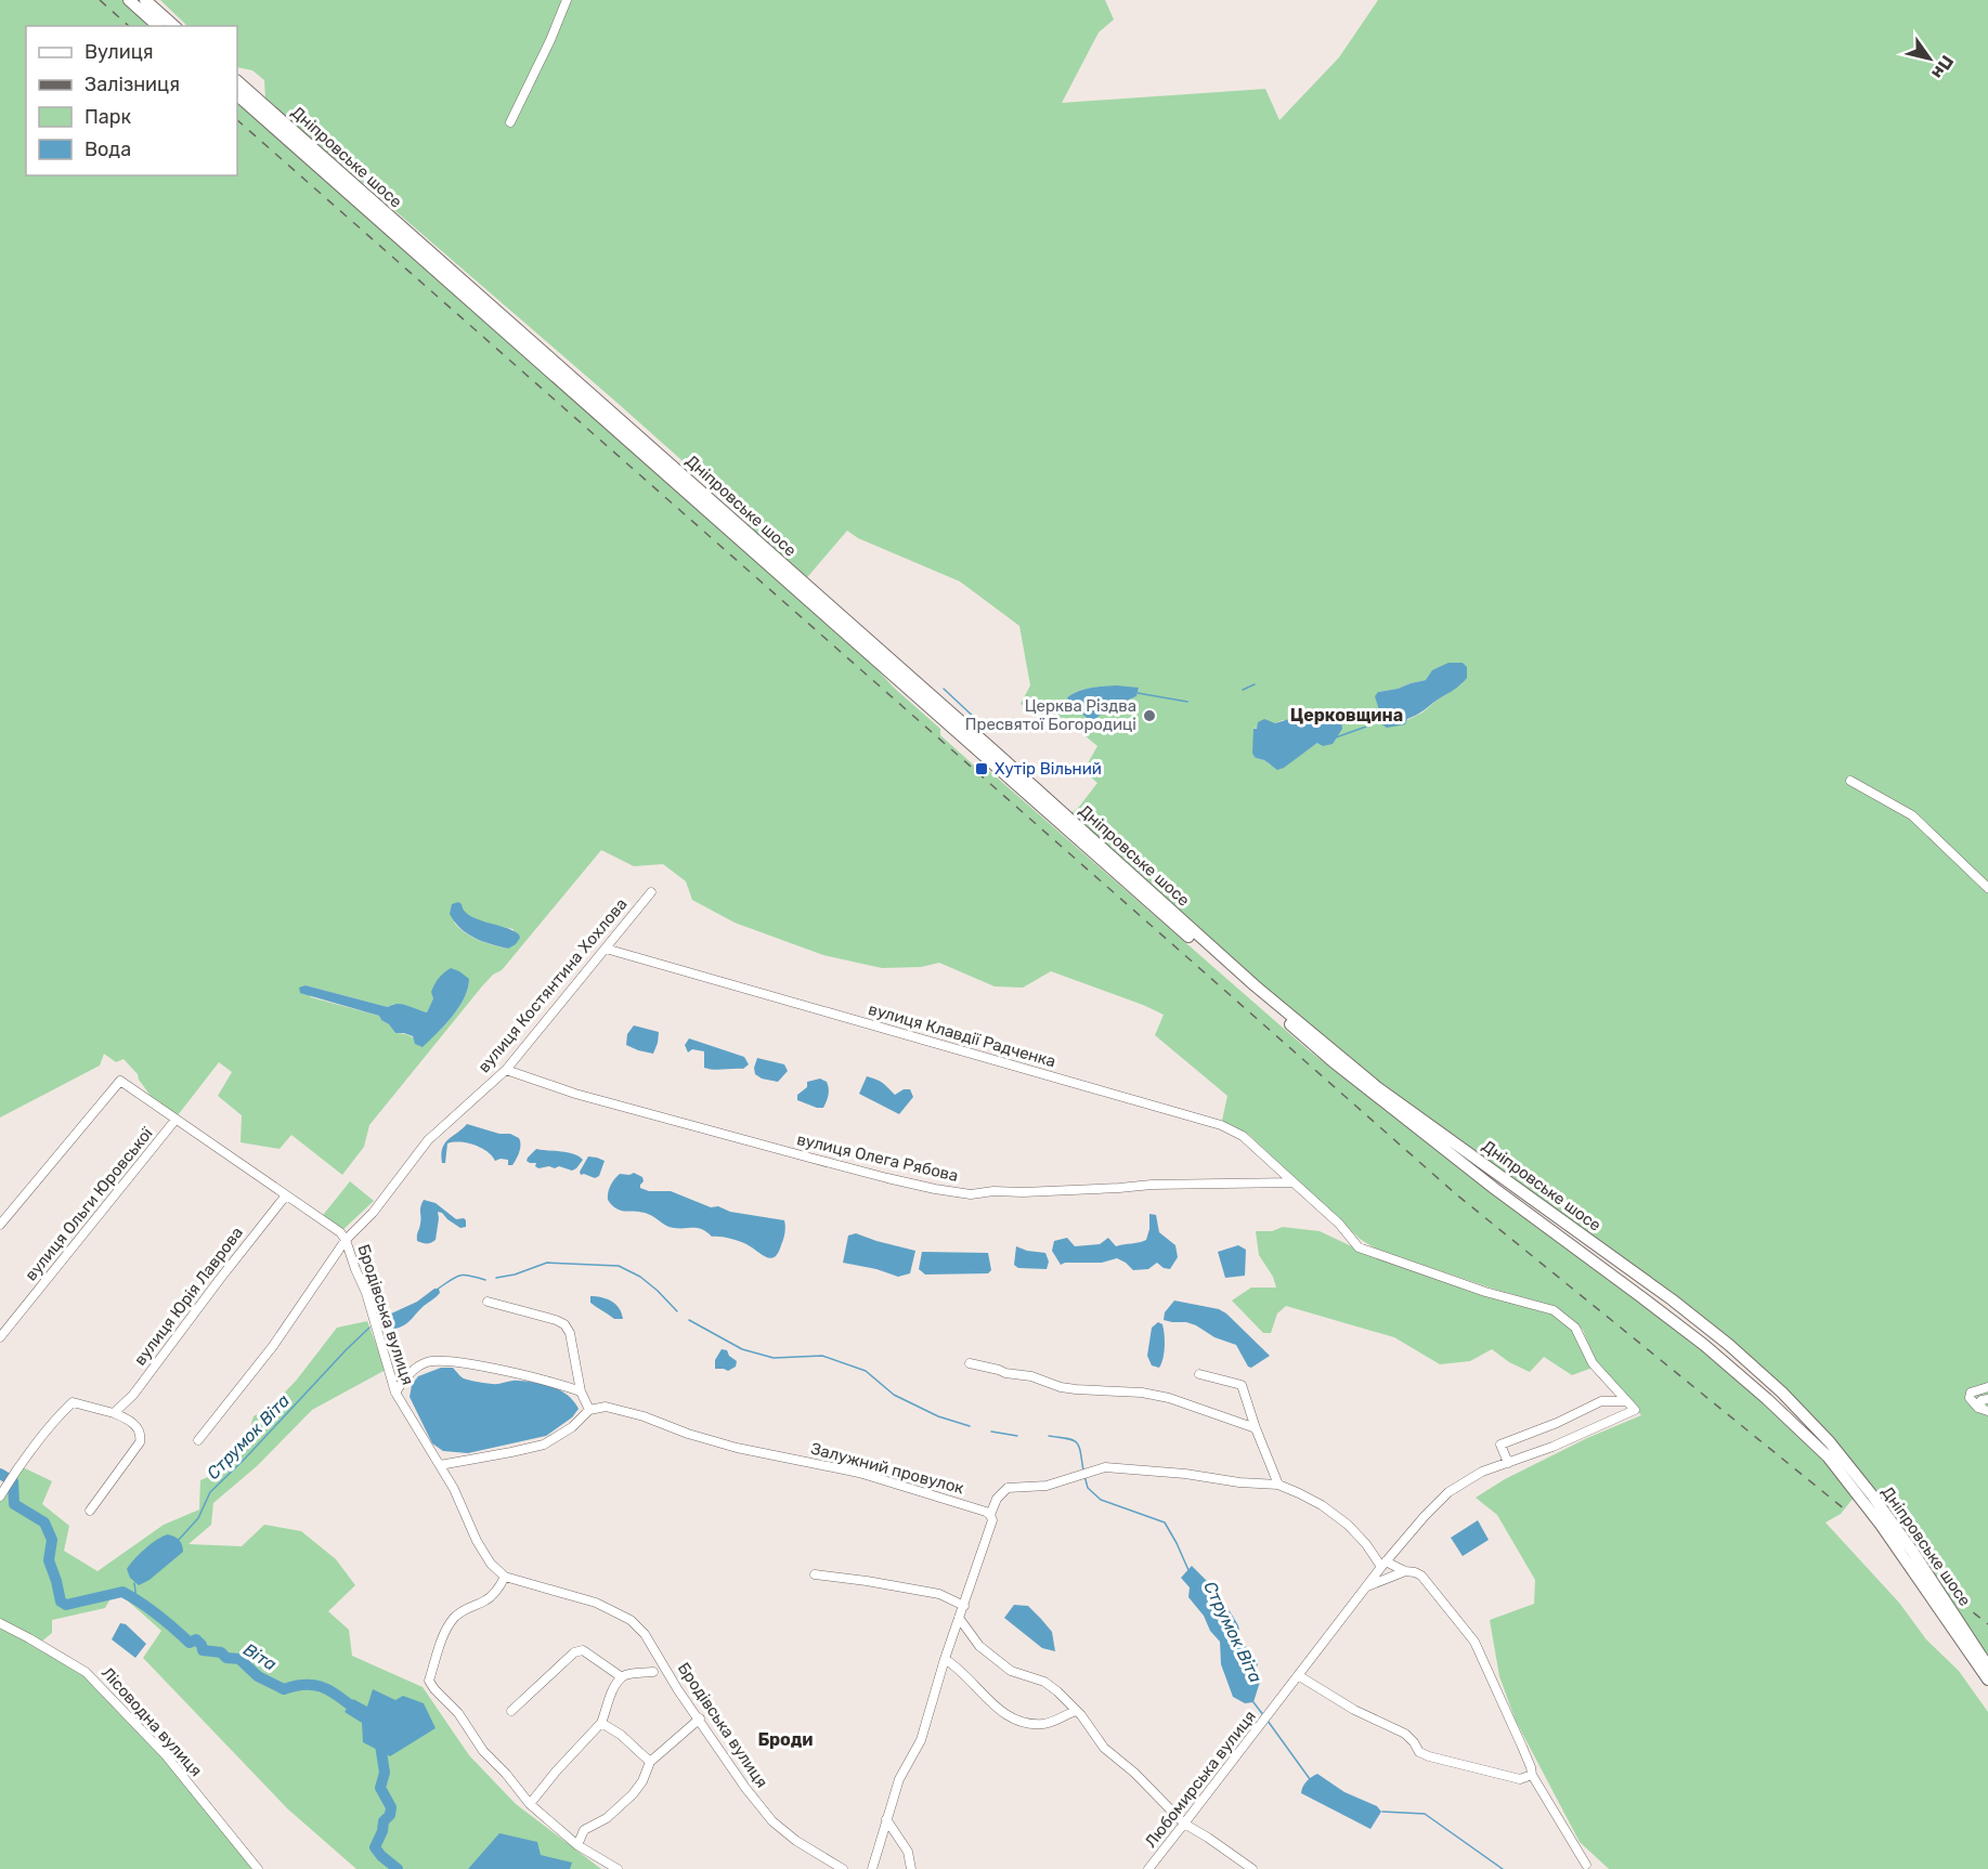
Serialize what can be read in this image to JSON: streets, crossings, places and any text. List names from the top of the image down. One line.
{"streets":{"main road":["Дніпровське шосе"],"street":["вулиця Костянтина Хохлова","вулиця Клавдії Радченка","вулиця Олега Рябова","вулиця Ольги Юровської","вулиця Юрія Лаврова","Бродівська вулиця","Залужний провулок","Лісоводна вулиця","Любомирська вулиця"]},"crossings":[["вулиця Костянтина Хохлова","вулиця Клавдії Радченка"],["вулиця Костянтина Хохлова","вулиця Олега Рябова"],["вулиця Костянтина Хохлова","Бродівська вулиця"],["вулиця Клавдії Радченка","вулиця Олега Рябова"],["вулиця Клавдії Радченка","Любомирська вулиця"],["вулиця Ольги Юровської","Бродівська вулиця"],["вулиця Юрія Лаврова","Бродівська вулиця"]],"districts":["Церковщина","Броди"],"water":["Струмок Віта","Віта"],"places":{"other":["Церква Різдва Пресвятої Богородиці"],"transit":["Хутір Вільний"]},"legend":["Вулиця","Залізниця","Парк","Вода"],"north":"bottom right"}
